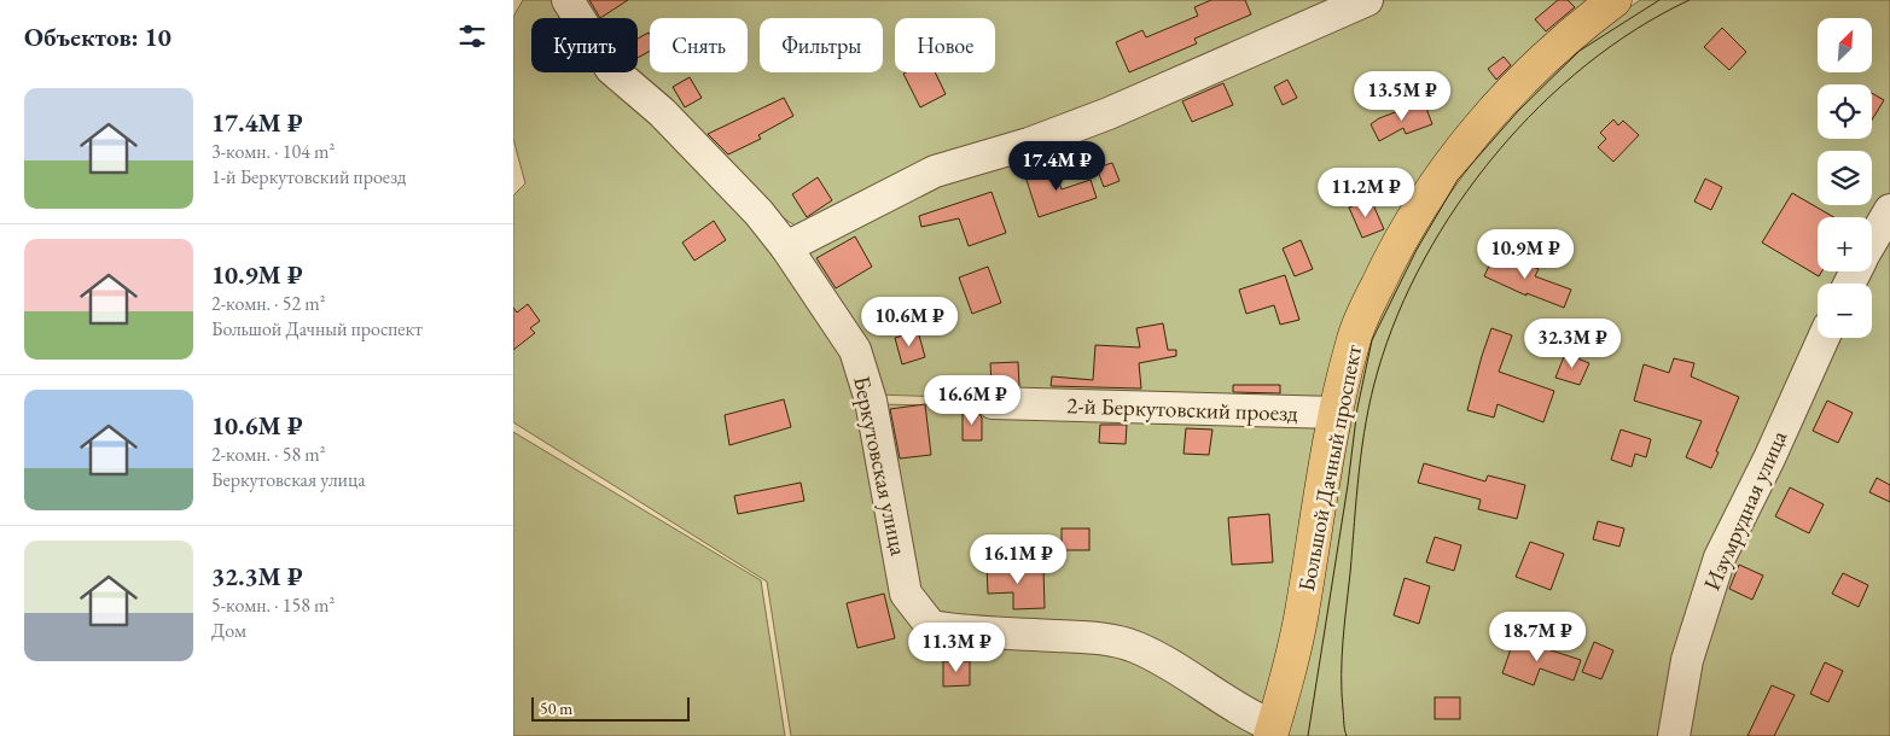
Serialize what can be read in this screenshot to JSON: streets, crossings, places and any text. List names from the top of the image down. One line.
{"streets":{"main road":["Большой Дачный проспект"],"street":["2-й Беркутовский проезд","Беркутовская улица","Изумрудная улица"]},"crossings":[["2-й Беркутовский проезд","Большой Дачный проспект"],["Беркутовская улица","Большой Дачный проспект"]],"scale_bar":"50 m","north":"top right","page":{"heading":"Объектов: 10","map_buttons":["+","−"],"chip":["Купить","Снять","Фильтры","Новое"],"price":["13.5M ₽","17.4M ₽","11.2M ₽","10.9M ₽","10.6M ₽","32.3M ₽","16.6M ₽","16.1M ₽","18.7M ₽","11.3M ₽"],"list":[{"name":"17.4M ₽","note":"3-комн. · 104 m² · 1-й Беркутовский проезд"},{"name":"10.9M ₽","note":"2-комн. · 52 m² · Большой Дачный проспект"},{"name":"10.6M ₽","note":"2-комн. · 58 m² · Беркутовская улица"},{"name":"32.3M ₽","note":"5-комн. · 158 m² · Дом"}],"scale":"50 m"}}
